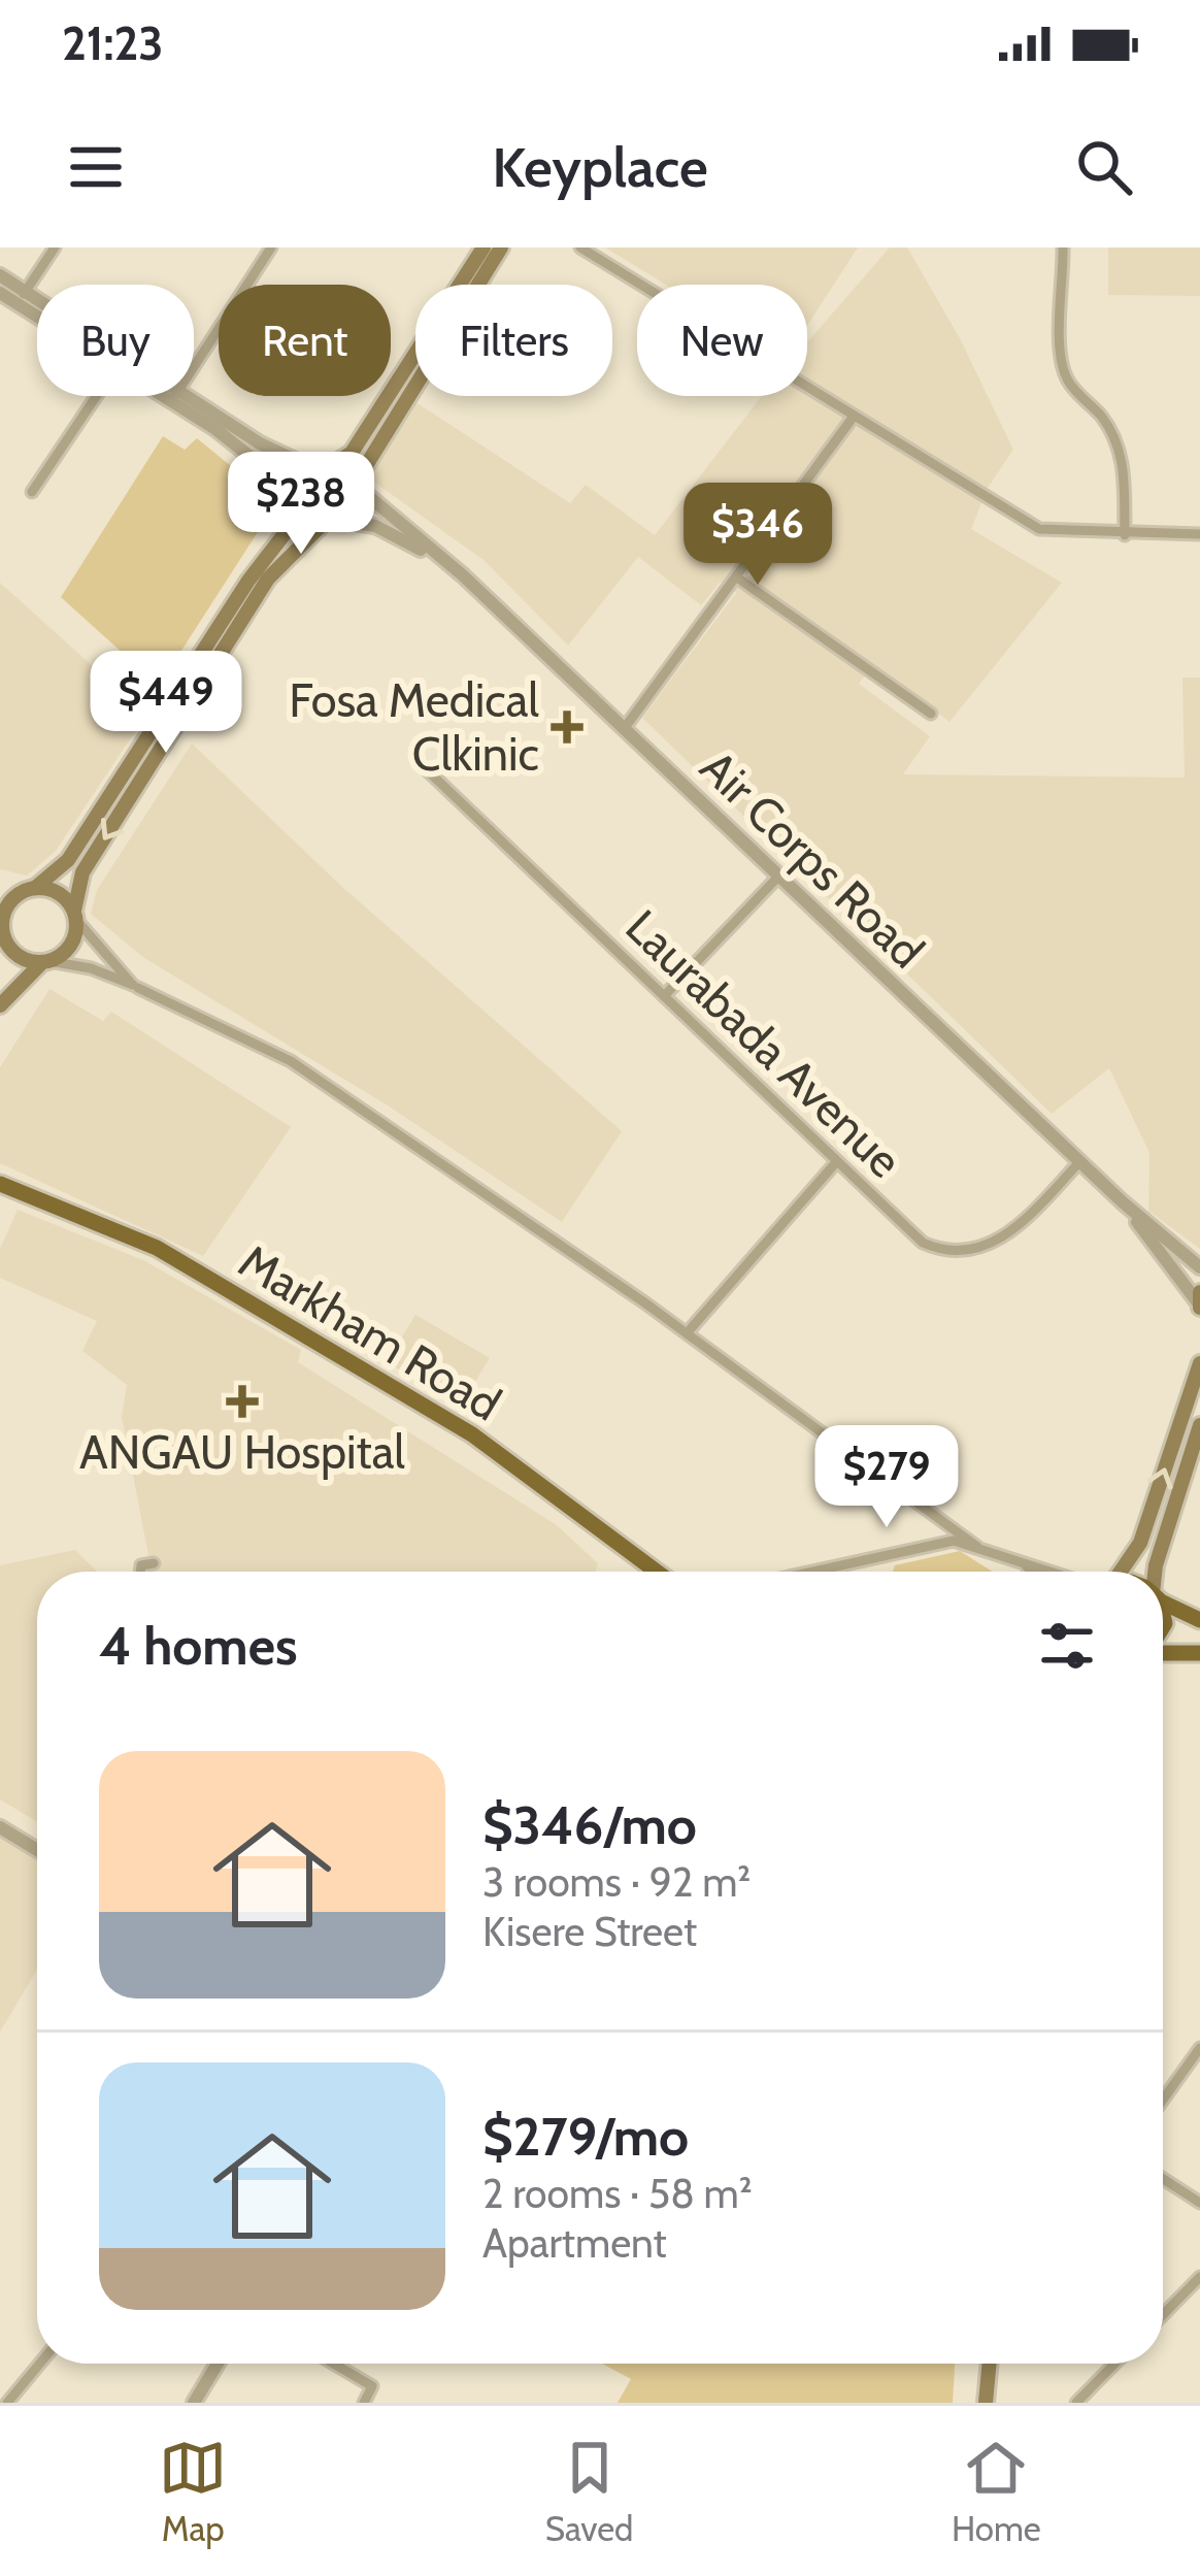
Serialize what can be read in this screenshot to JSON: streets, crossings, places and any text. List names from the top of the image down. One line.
{"streets":{"main road":["Markham Road"],"street":["Air Corps Road","Laurabada Avenue"]},"crossings":[["Air Corps Road","Laurabada Avenue"]],"places":{"health":["Fosa Medical Clkinic","ANGAU Hospital"]},"page":{"status":"21:23","header":"Keyplace","chip":["Buy","Rent","Filters","New"],"price":["$238","$346","$449","$279"],"heading":"4 homes","list":[{"name":"$346/mo","note":"3 rooms · 92 m² · Kisere Street"},{"name":"$279/mo","note":"2 rooms · 58 m² · Apartment"}],"tabs":["Map","Saved","Home"]}}
